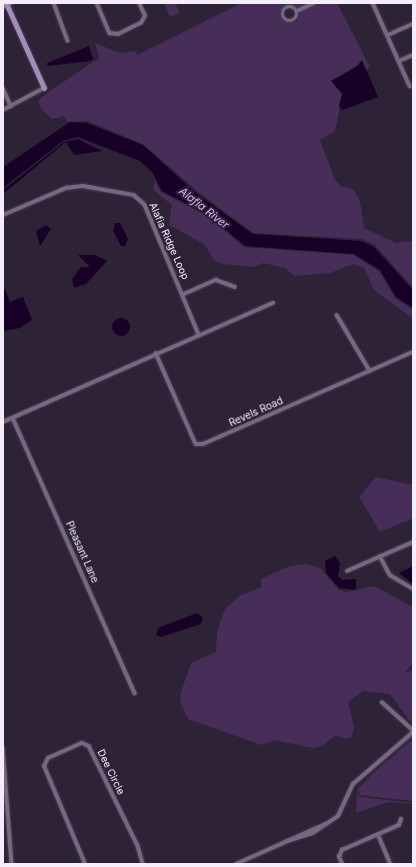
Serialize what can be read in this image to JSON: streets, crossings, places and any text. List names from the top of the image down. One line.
{"streets":{"street":["Alafia Ridge Loop","Revels Road","Pleasant Lane","Dee Circle"]},"water":["Alafia River"]}
